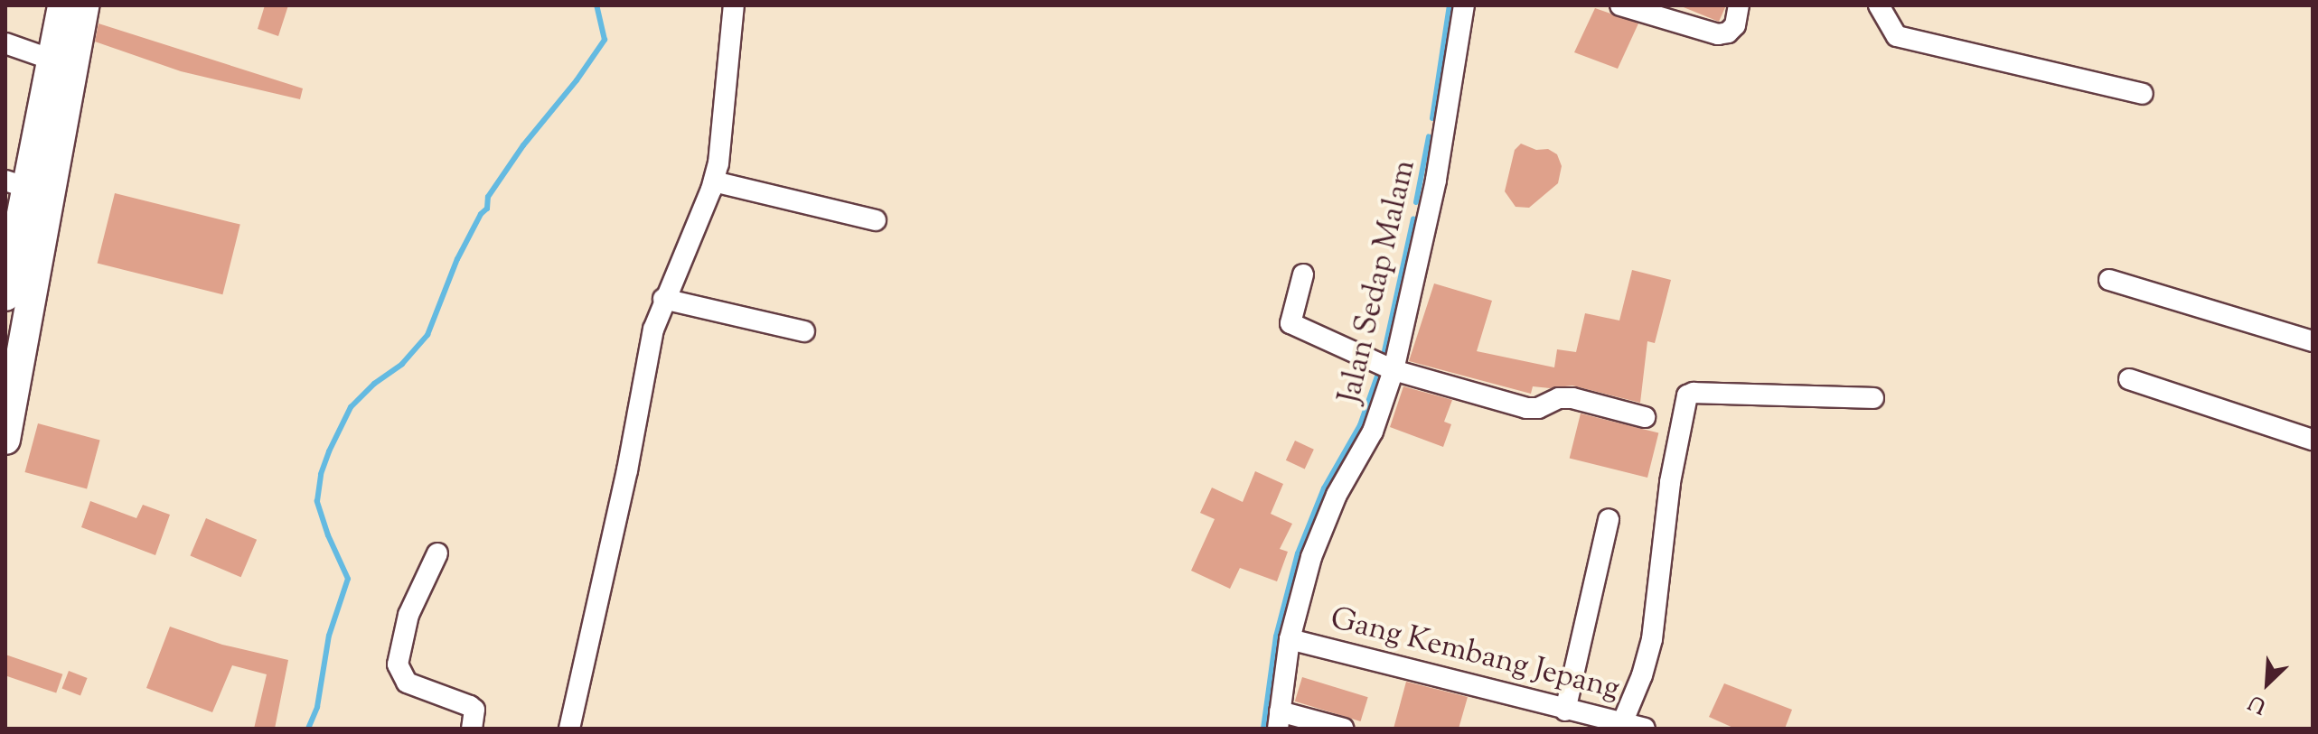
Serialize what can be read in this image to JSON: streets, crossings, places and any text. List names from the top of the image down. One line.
{"streets":{"street":["Jalan Sedap Malam","Gang Kembang Jepang"]},"crossings":[["Jalan Sedap Malam","Gang Kembang Jepang"]],"north":"bottom left"}
